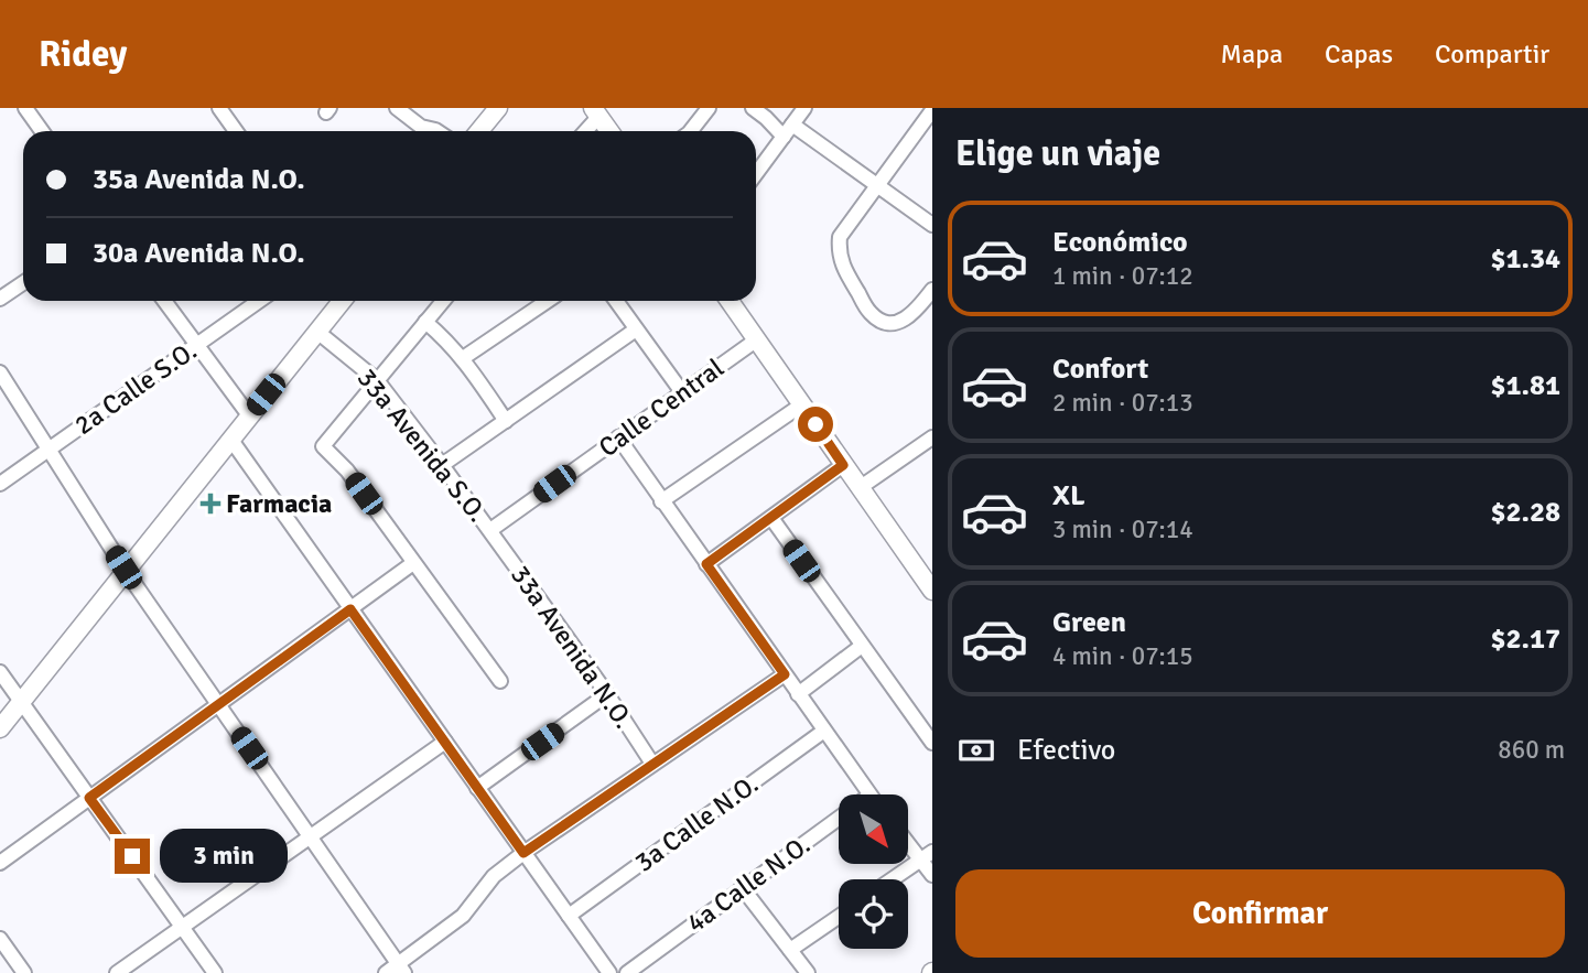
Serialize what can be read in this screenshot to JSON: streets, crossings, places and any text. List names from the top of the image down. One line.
{"streets":{"street":["2a Calle S.O.","Calle Central","33a Avenida S.O.","33a Avenida N.O.","3a Calle N.O.","4a Calle N.O."]},"crossings":[["Calle Central","33a Avenida S.O."],["Calle Central","33a Avenida N.O."],["33a Avenida S.O.","33a Avenida N.O."]],"places":{"health":["Farmacia"]},"north":"bottom right","page":{"header":"Ridey","nav":["Mapa","Capas","Compartir"],"heading":"Elige un viaje","banner":["35a Avenida N.O.","30a Avenida N.O."],"list":[{"name":"Económico","note":"1 min · 07:12","value":"$1.34"},{"name":"Confort","note":"2 min · 07:13","value":"$1.81"},{"name":"XL","note":"3 min · 07:14","value":"$2.28"},{"name":"Green","note":"4 min · 07:15","value":"$2.17"}],"pay":["Efectivo","860 m"],"bubble":"3 min","buttons":"Confirmar"}}
